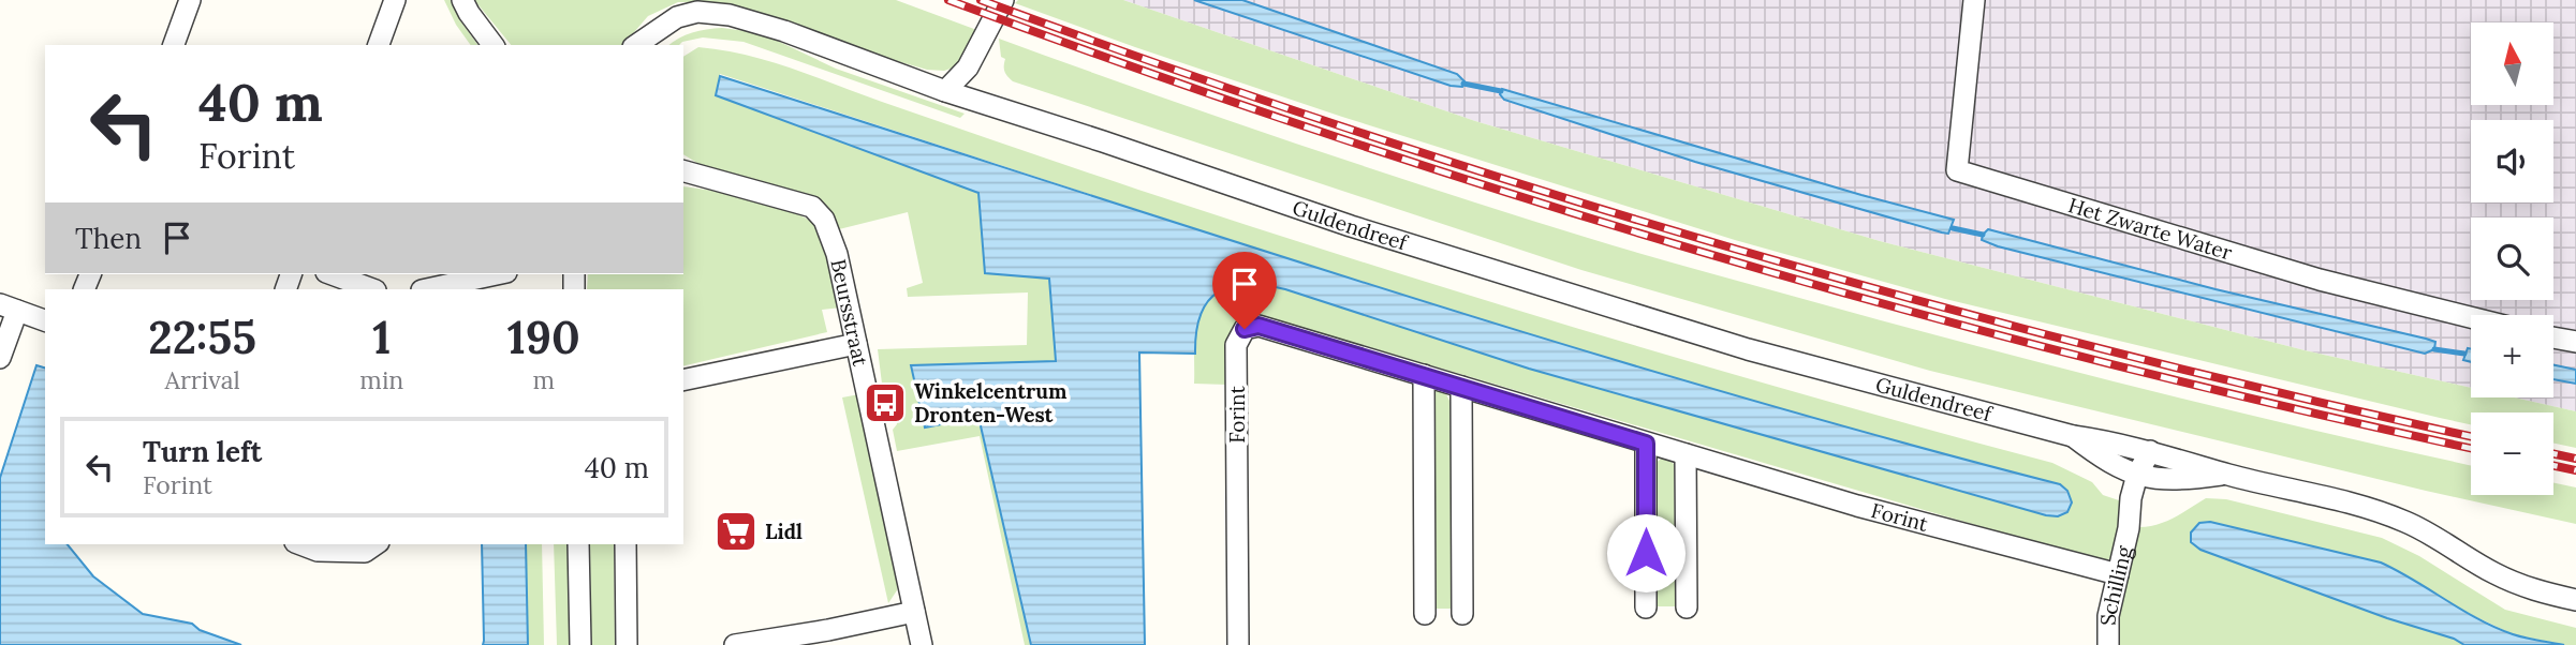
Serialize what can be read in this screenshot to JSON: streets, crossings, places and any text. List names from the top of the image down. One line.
{"streets":{"street":["Guldendreef","Het Zwarte Water","Beursstraat","Forint","Schilling"]},"crossings":[["Guldendreef","Schilling"],["Forint","Schilling"]],"places":{"bus stop":["Winkelcentrum Dronten-West"],"supermarket":["Lidl"]},"north":"top","page":{"map_buttons":["+","−"],"turn":["40 m","Forint"],"then":"Then","eta":["22:55","Arrival","1","min","190","m"],"list":[{"name":"Turn left","note":"Forint","value":"40 m"}]}}
